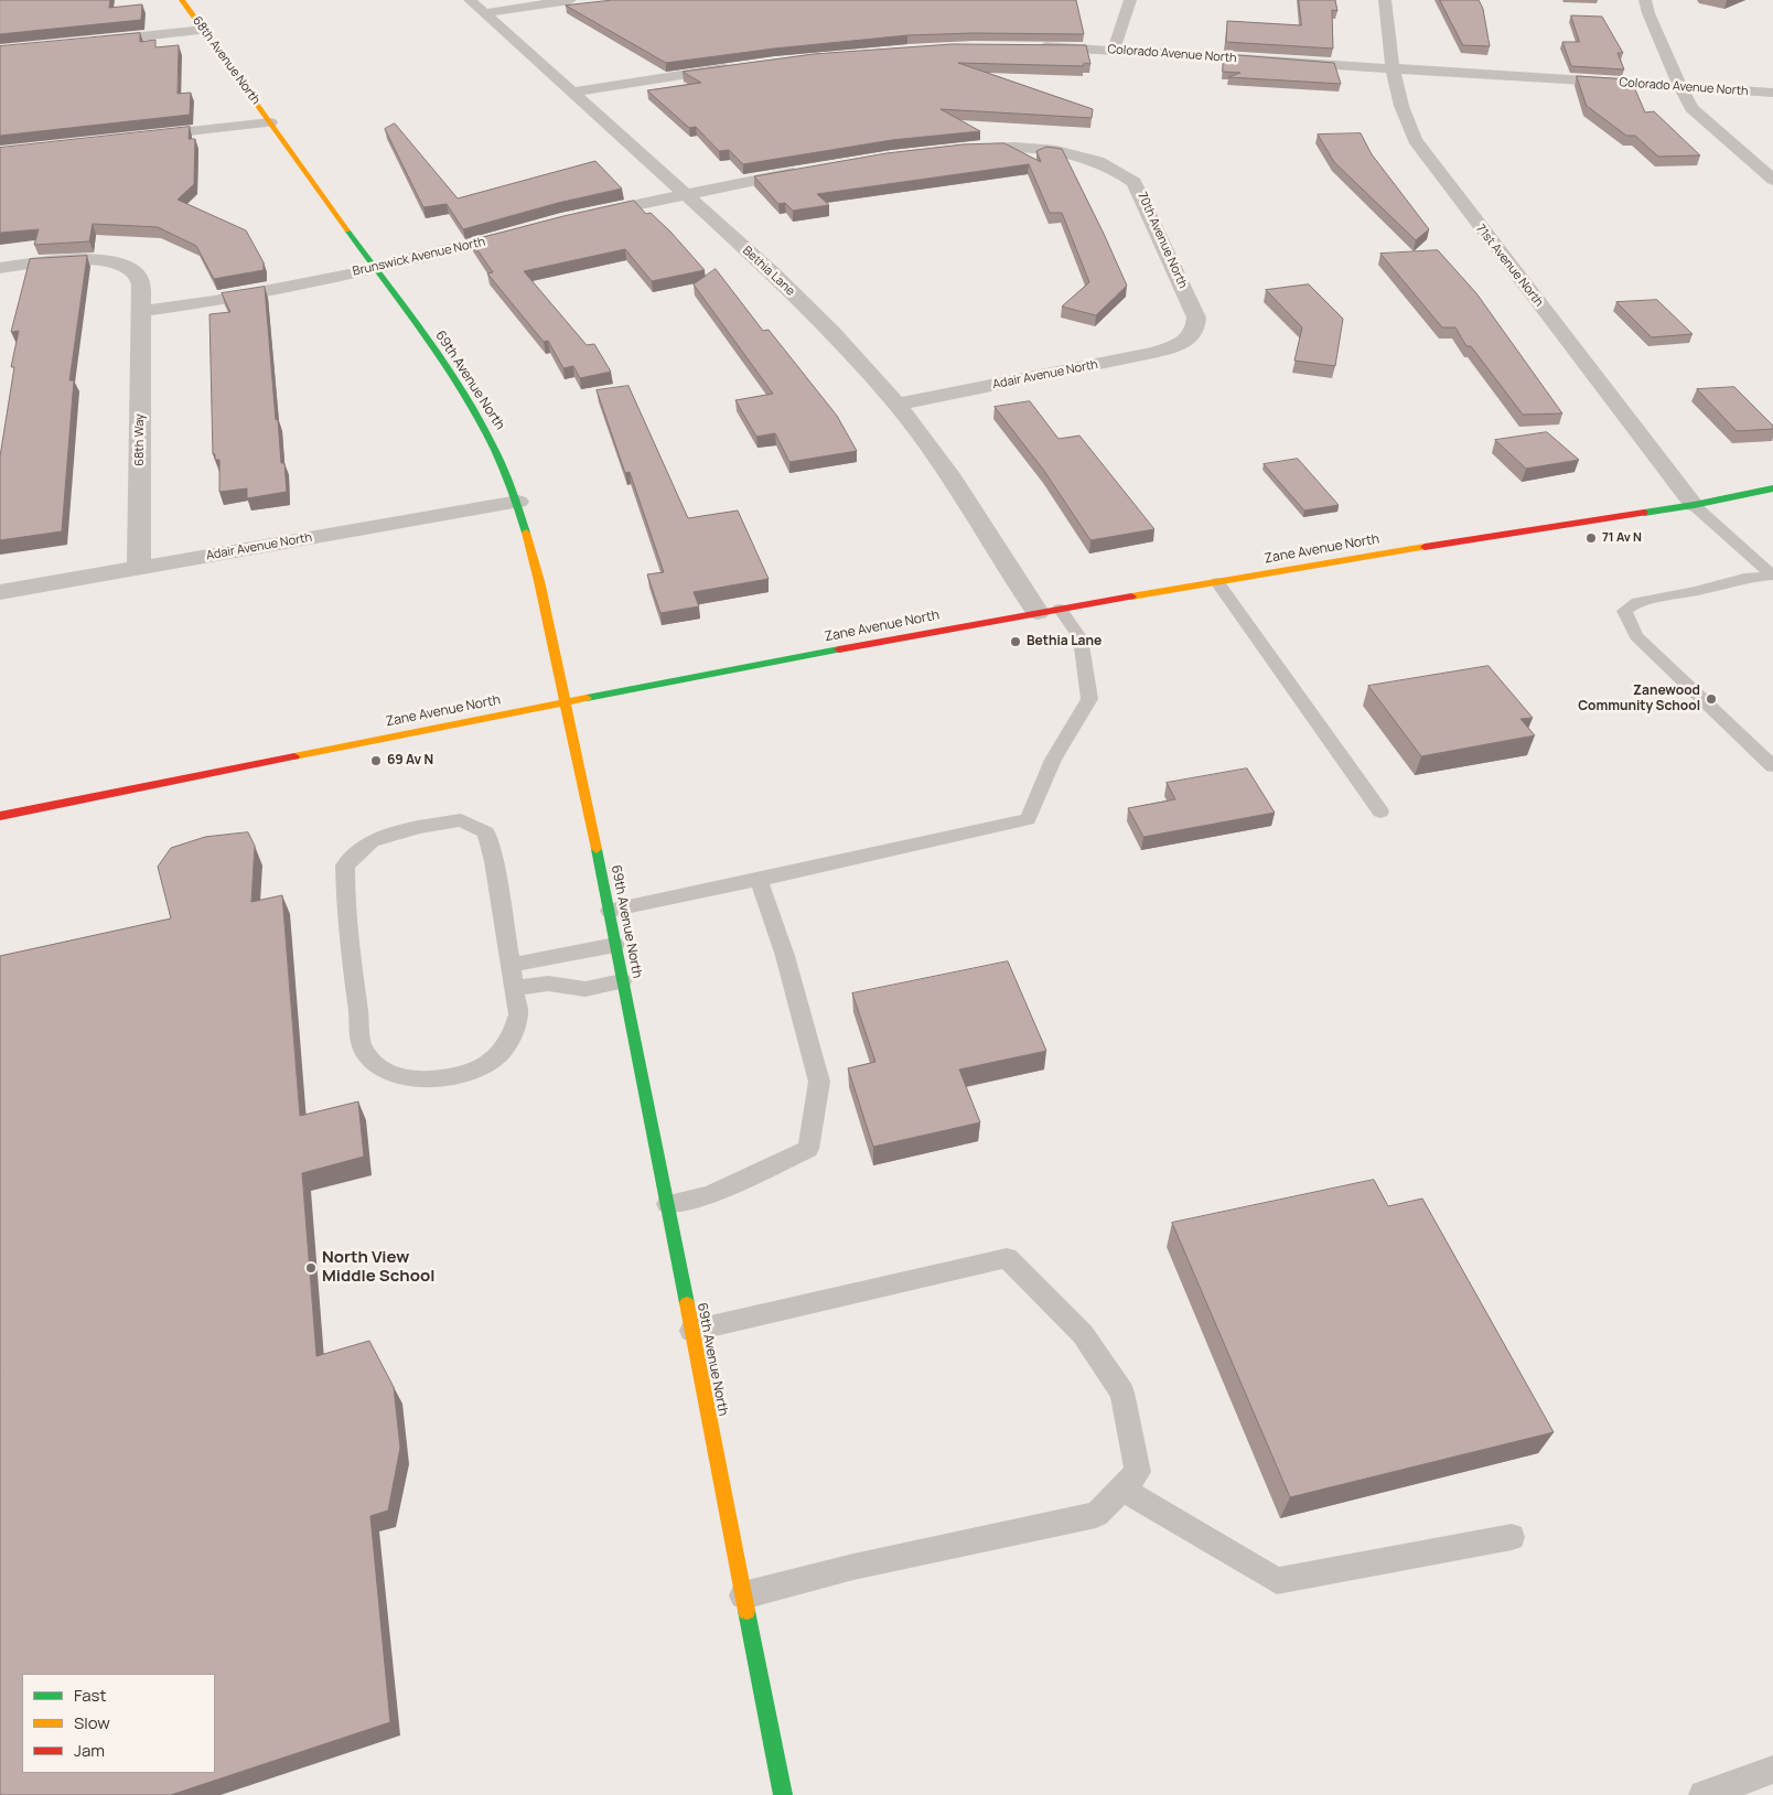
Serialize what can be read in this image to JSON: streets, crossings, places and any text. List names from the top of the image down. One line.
{"streets":{"street":["Colorado Avenue North","68th Avenue North","70th Avenue North","Brunswick Avenue North","71st Avenue North","Bethia Lane","Adair Avenue North","69th Avenue North","68th Way","Zane Avenue North"]},"crossings":[["Colorado Avenue North","71st Avenue North"],["68th Avenue North","69th Avenue North"],["70th Avenue North","Adair Avenue North"],["Brunswick Avenue North","69th Avenue North"],["Brunswick Avenue North","68th Way"],["71st Avenue North","Zane Avenue North"],["Bethia Lane","Adair Avenue North"],["Bethia Lane","Zane Avenue North"],["Adair Avenue North","69th Avenue North"],["Adair Avenue North","68th Way"],["69th Avenue North","Zane Avenue North"]],"places":["71 Av N","Bethia Lane","Zanewood Community School","69 Av N","North View Middle School"],"legend":["Fast","Slow","Jam"]}
